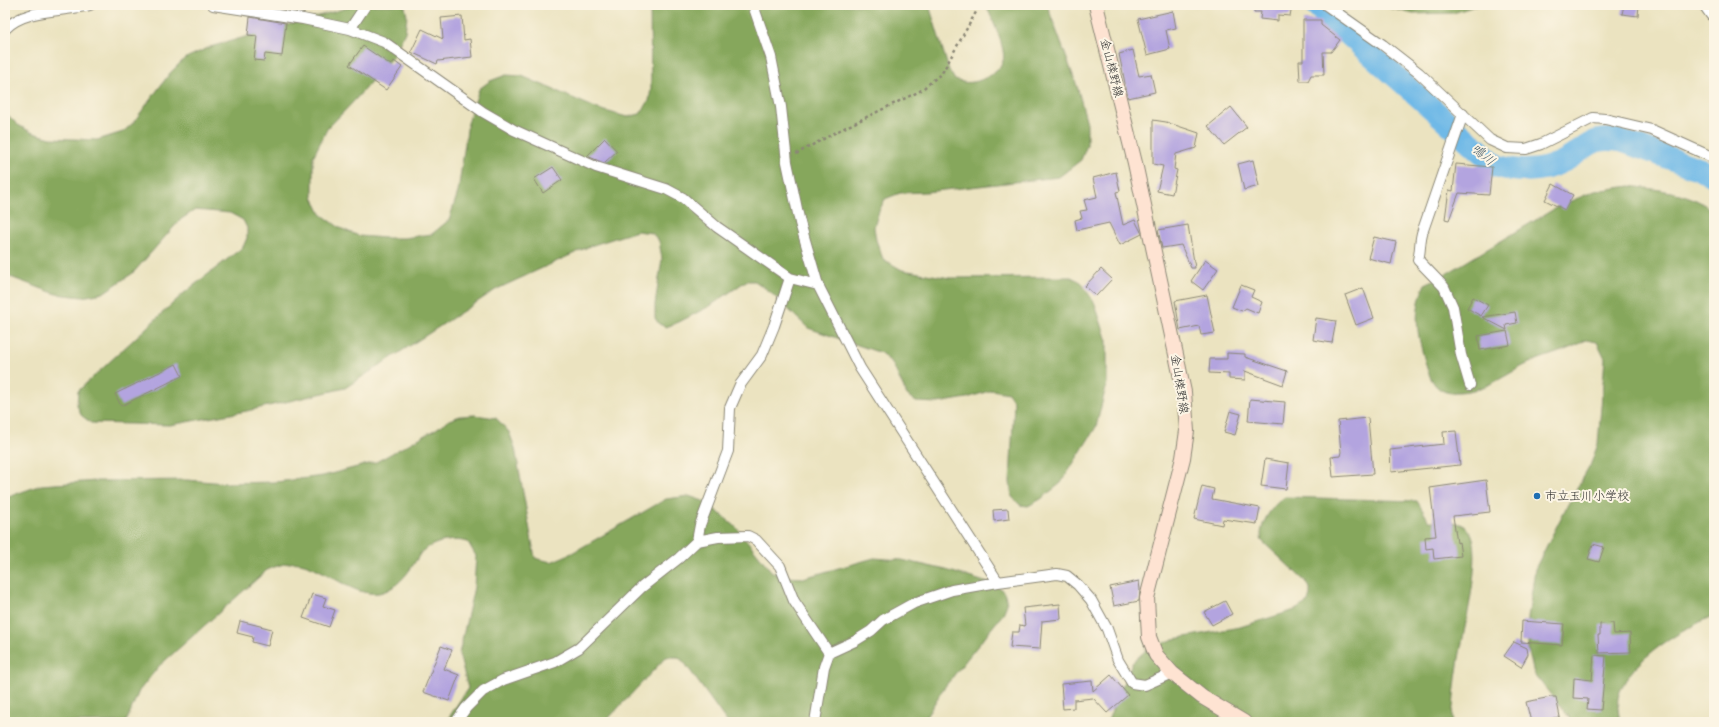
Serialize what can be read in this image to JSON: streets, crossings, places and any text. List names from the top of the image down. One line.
{"streets":{"main road":["金山檪野線"]},"water":["鳴川"],"places":["市立玉川小学校"]}
